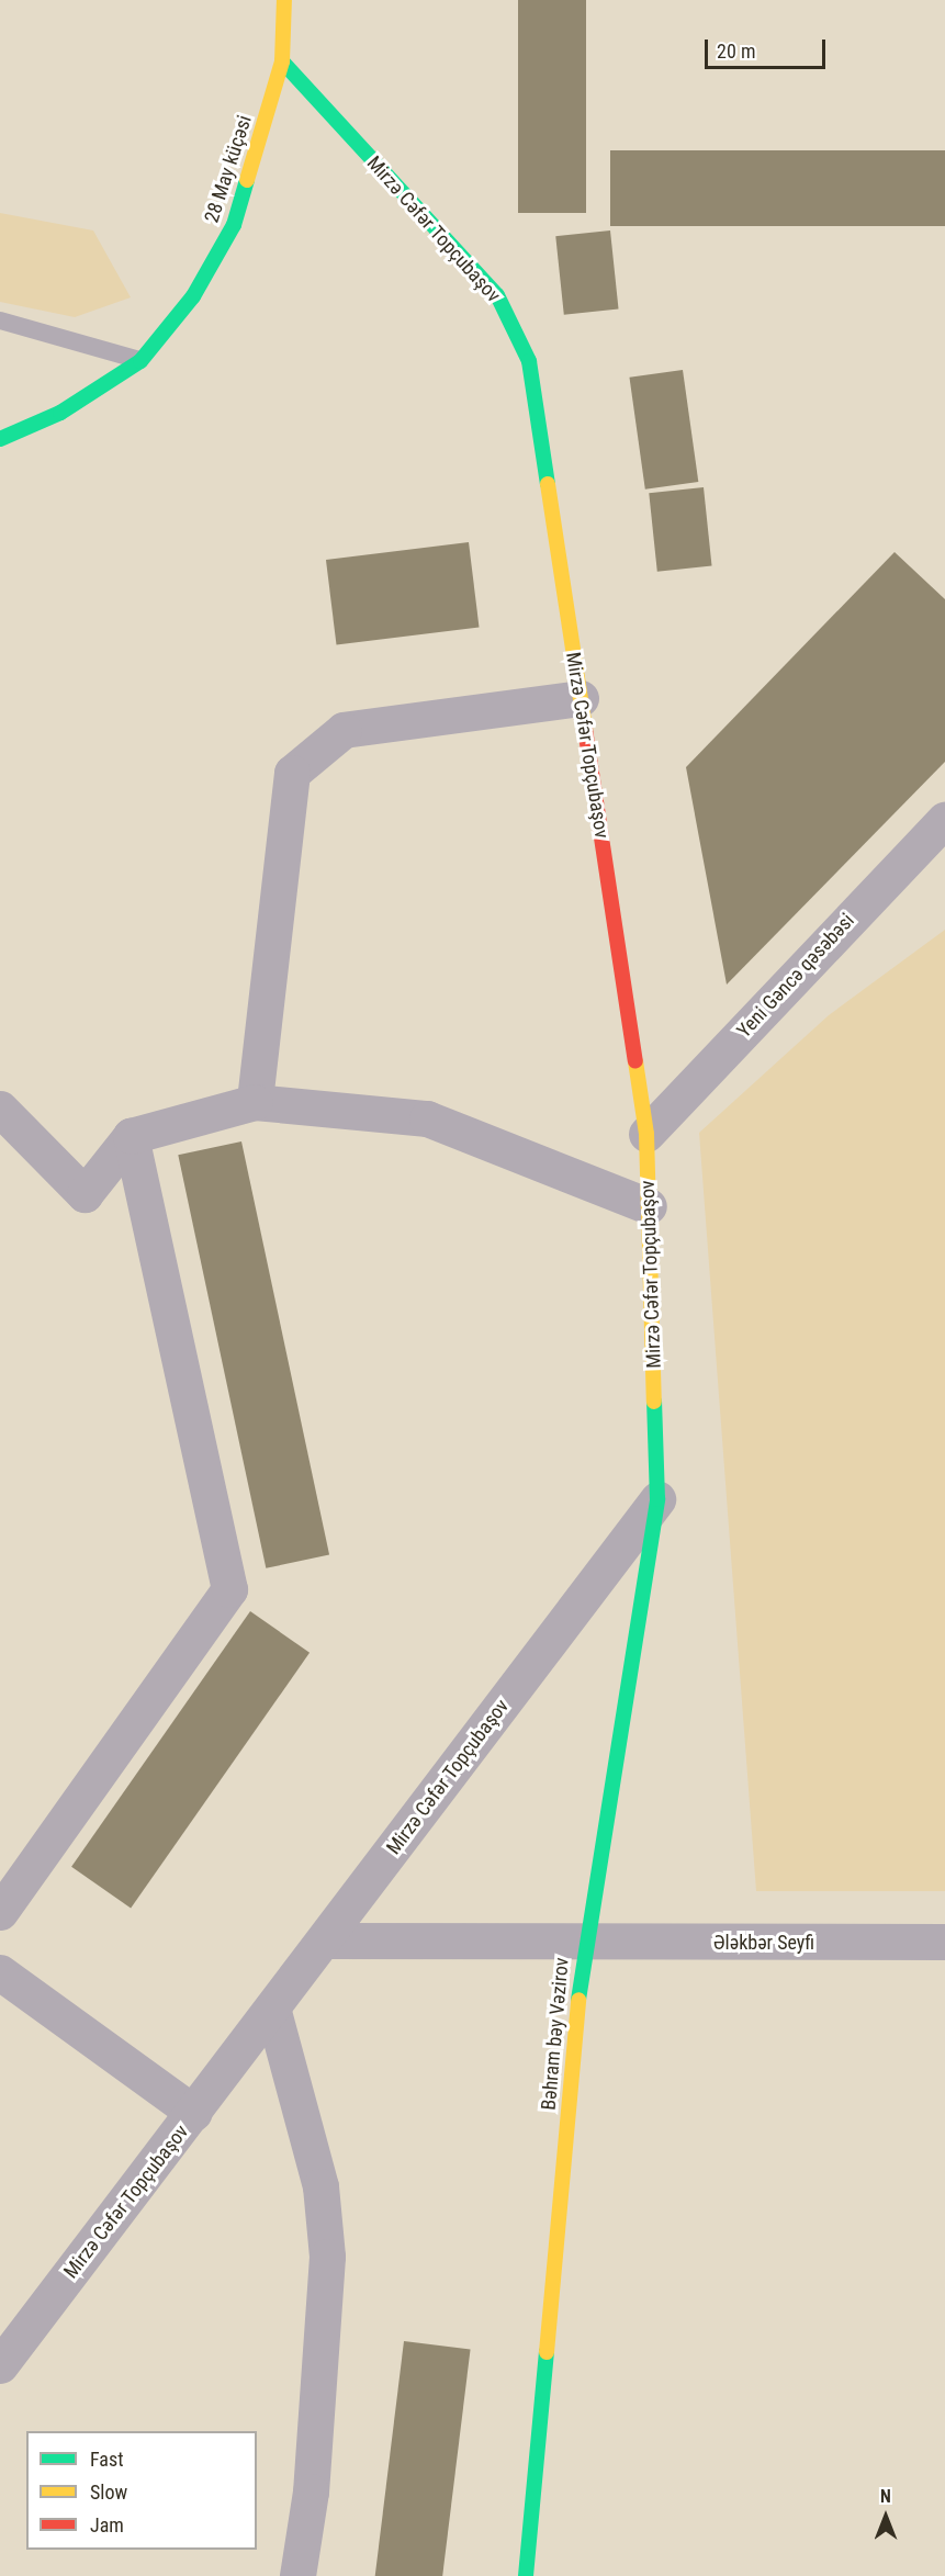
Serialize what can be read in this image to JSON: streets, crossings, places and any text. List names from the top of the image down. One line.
{"streets":{"street":["28 May küçəsi","Mirzə Cəfər Topçubaşov","Yeni Gəncə qəsəbəsi","Ələkbər Seyfi","Bəhram bəy Vəzirov"]},"crossings":[["28 May küçəsi","Mirzə Cəfər Topçubaşov"],["Mirzə Cəfər Topçubaşov","Yeni Gəncə qəsəbəsi"],["Mirzə Cəfər Topçubaşov","Ələkbər Seyfi"],["Mirzə Cəfər Topçubaşov","Bəhram bəy Vəzirov"],["Ələkbər Seyfi","Bəhram bəy Vəzirov"]],"legend":["Fast","Slow","Jam"],"scale_bar":"20 m","north":"top"}
